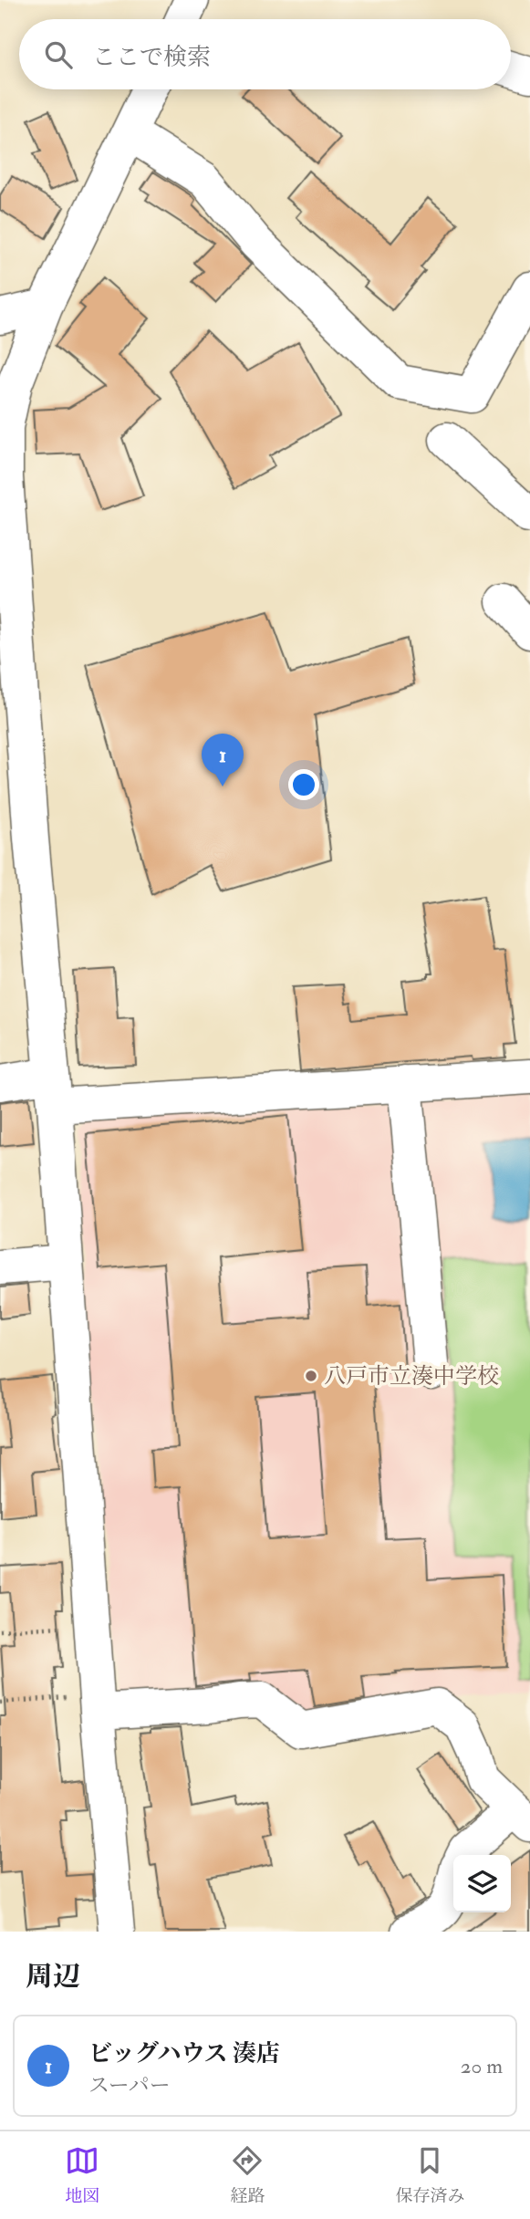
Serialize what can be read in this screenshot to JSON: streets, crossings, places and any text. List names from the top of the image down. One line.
{"places":["八戸市立湊中学校"],"page":{"search":"ここで検索","pins":"1","heading":"周辺","list":[{"mark":"1","name":"ビッグハウス 湊店","note":"スーパー","value":"20 m"}],"nav":["地図","経路","保存済み"]}}
